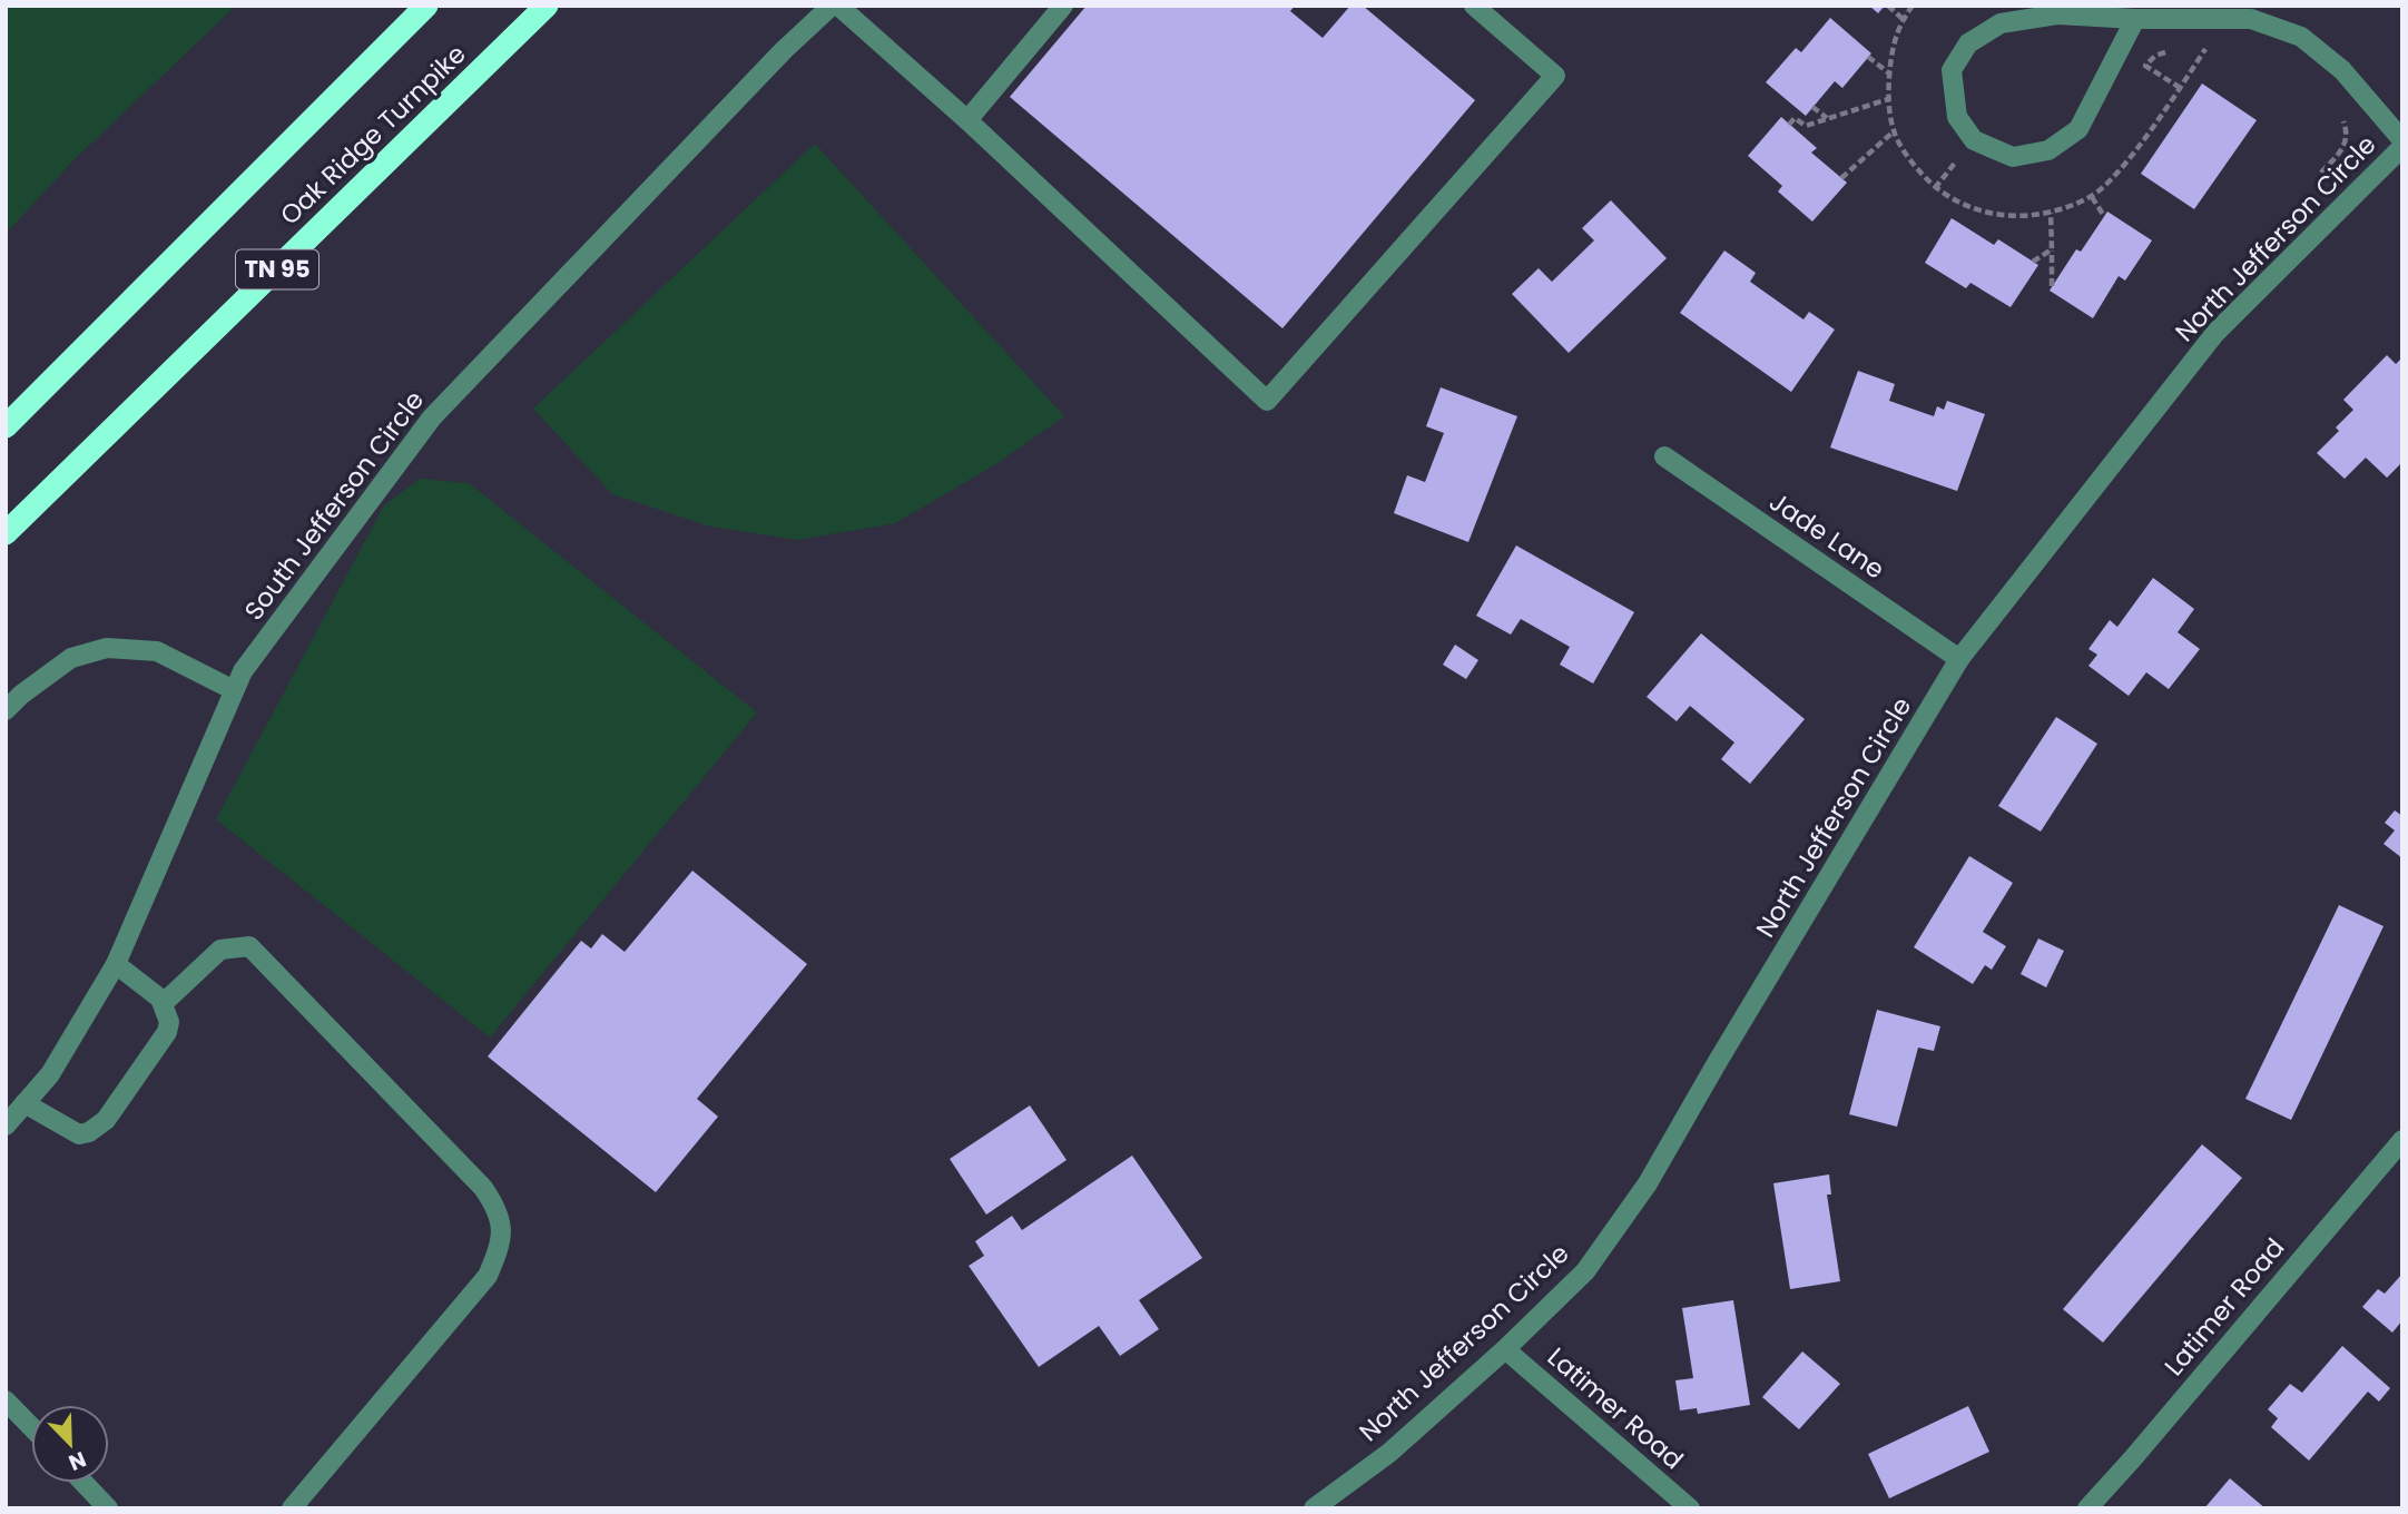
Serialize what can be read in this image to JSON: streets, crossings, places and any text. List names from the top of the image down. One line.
{"streets":{"highway":["Oak Ridge Turnpike","TN 95"],"street":["North Jefferson Circle","South Jefferson Circle","Jade Lane","Latimer Road"]},"crossings":[["North Jefferson Circle","Jade Lane"],["North Jefferson Circle","Latimer Road"]],"north":"bottom right"}
